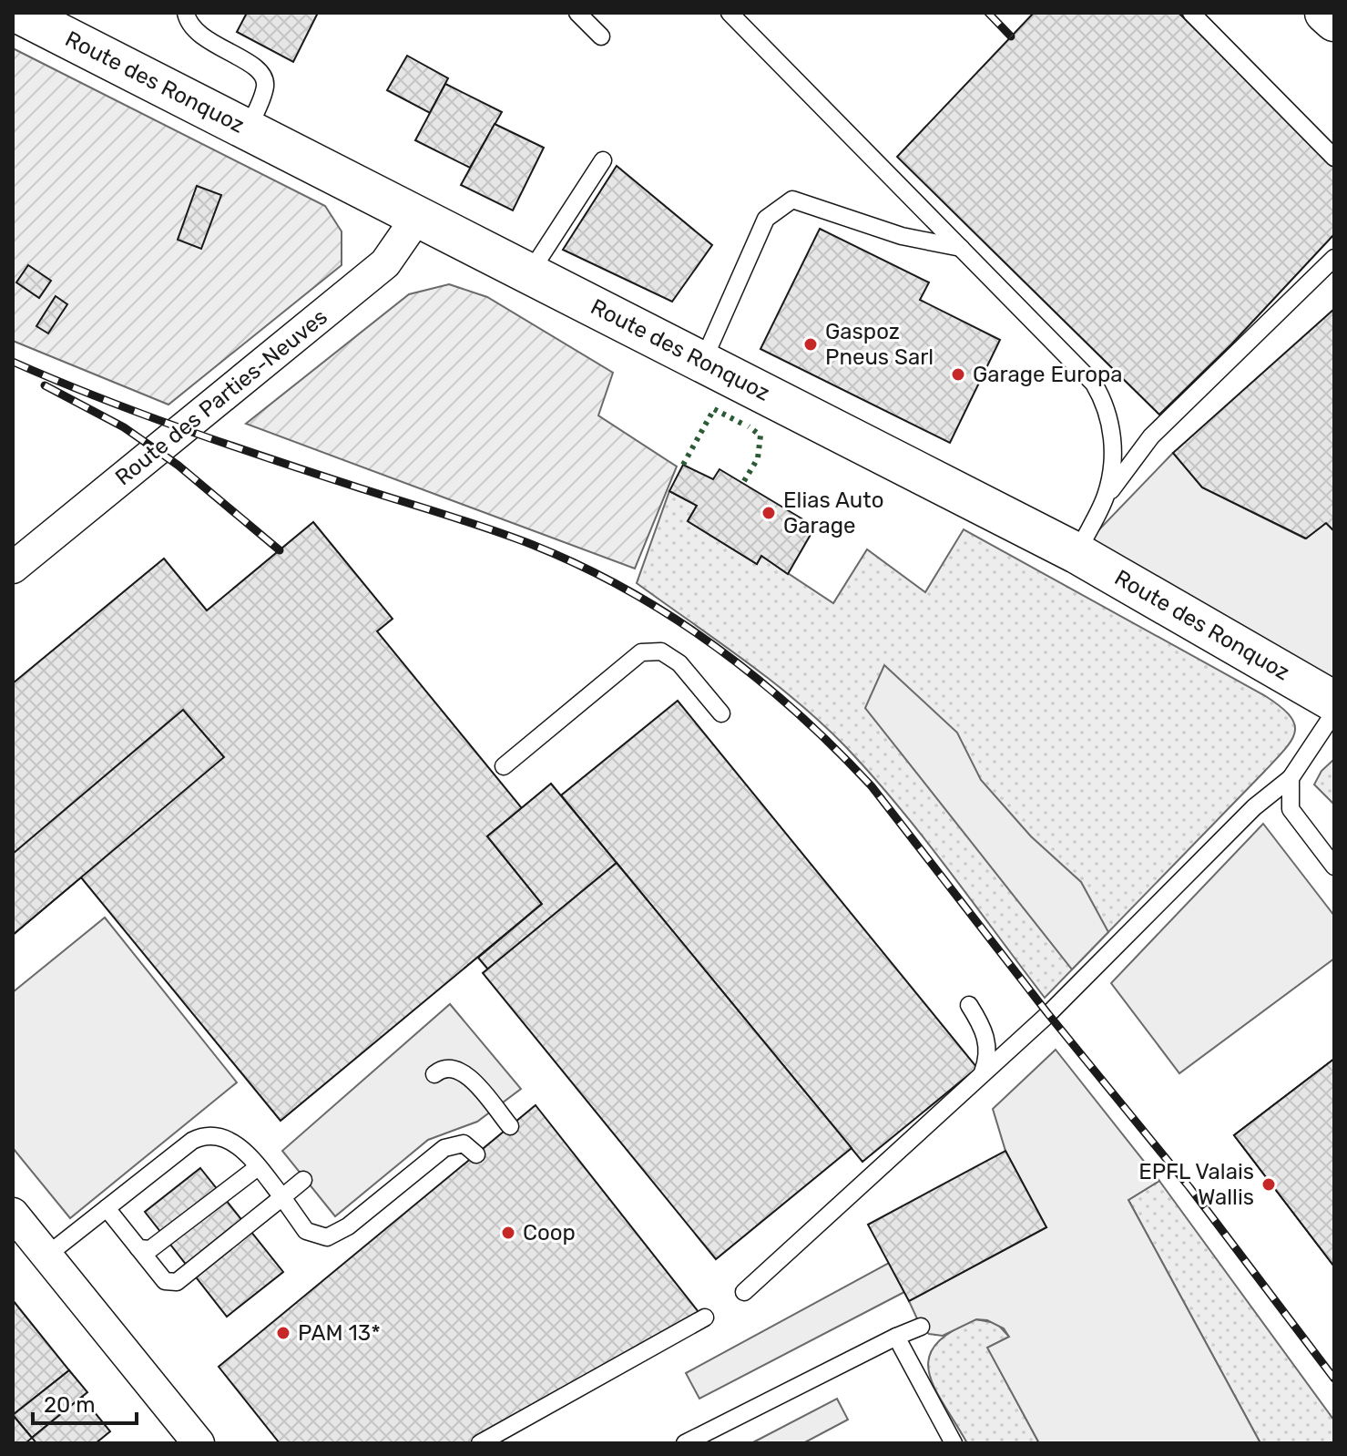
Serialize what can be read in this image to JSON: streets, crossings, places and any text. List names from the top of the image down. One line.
{"streets":{"main road":["Route des Ronquoz"],"street":["Route des Parties-Neuves"]},"crossings":[["Route des Ronquoz","Route des Parties-Neuves"]],"places":["Gaspoz Pneus Sarl","Garage Europa","Elias Auto Garage","EPFL Valais Wallis","Coop","PAM 13*"],"scale_bar":"20 m"}
